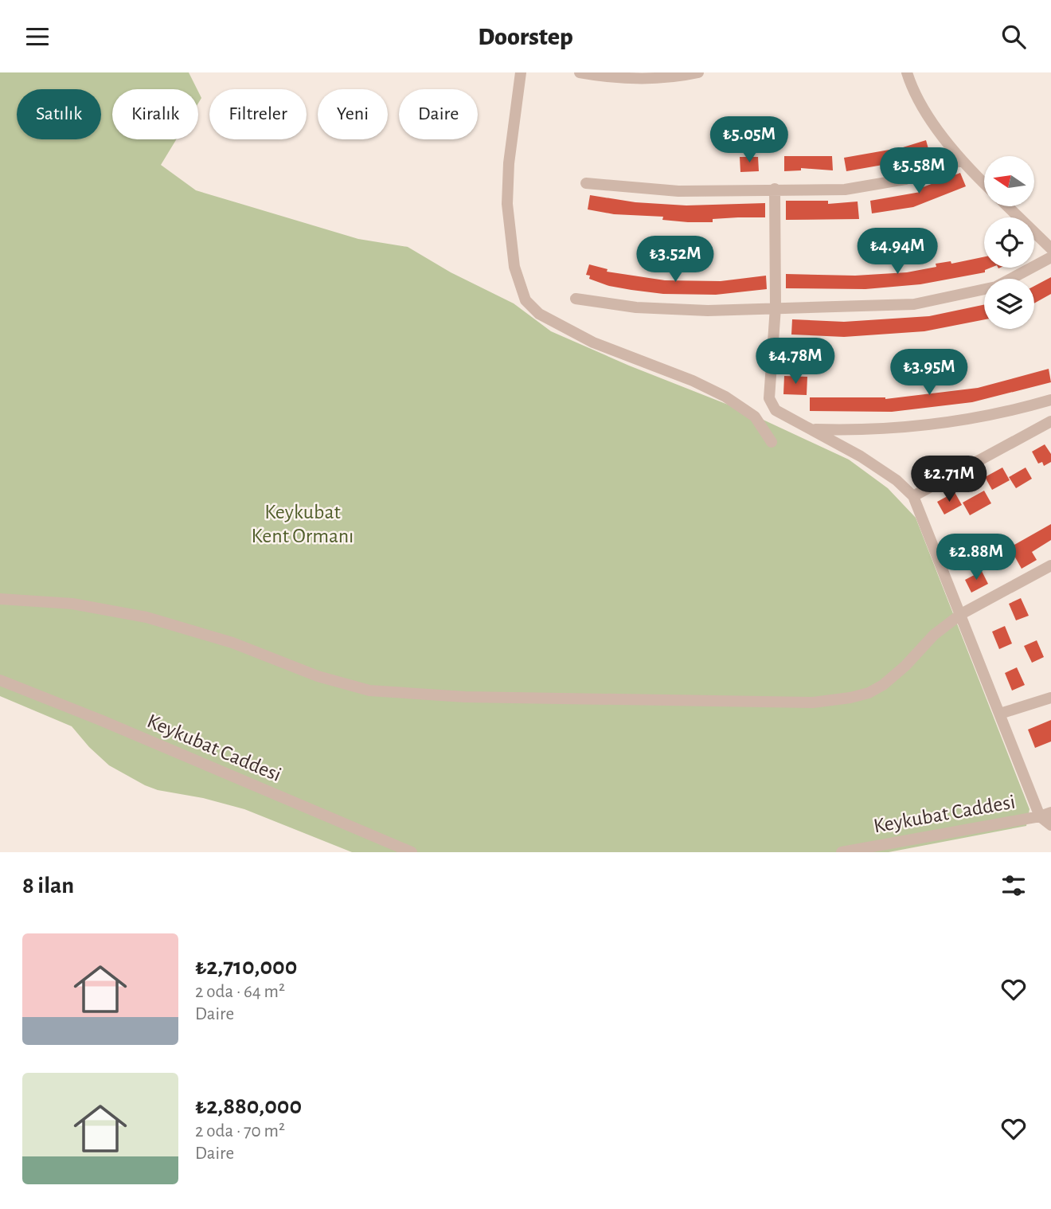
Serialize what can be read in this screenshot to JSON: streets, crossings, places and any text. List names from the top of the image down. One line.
{"streets":{"street":["Keykubat Caddesi"]},"parks":["Keykubat Kent Ormanı"],"north":"left","page":{"header":"Doorstep","chip":["Satılık","Kiralık","Filtreler","Yeni","Daire"],"price":["₺5.05M","₺5.58M","₺4.94M","₺3.52M","₺4.78M","₺3.95M","₺2.71M","₺2.88M"],"heading":"8 ilan","list":[{"name":"₺2,710,000","note":"2 oda · 64 m² · Daire"},{"name":"₺2,880,000","note":"2 oda · 70 m² · Daire"}]}}
